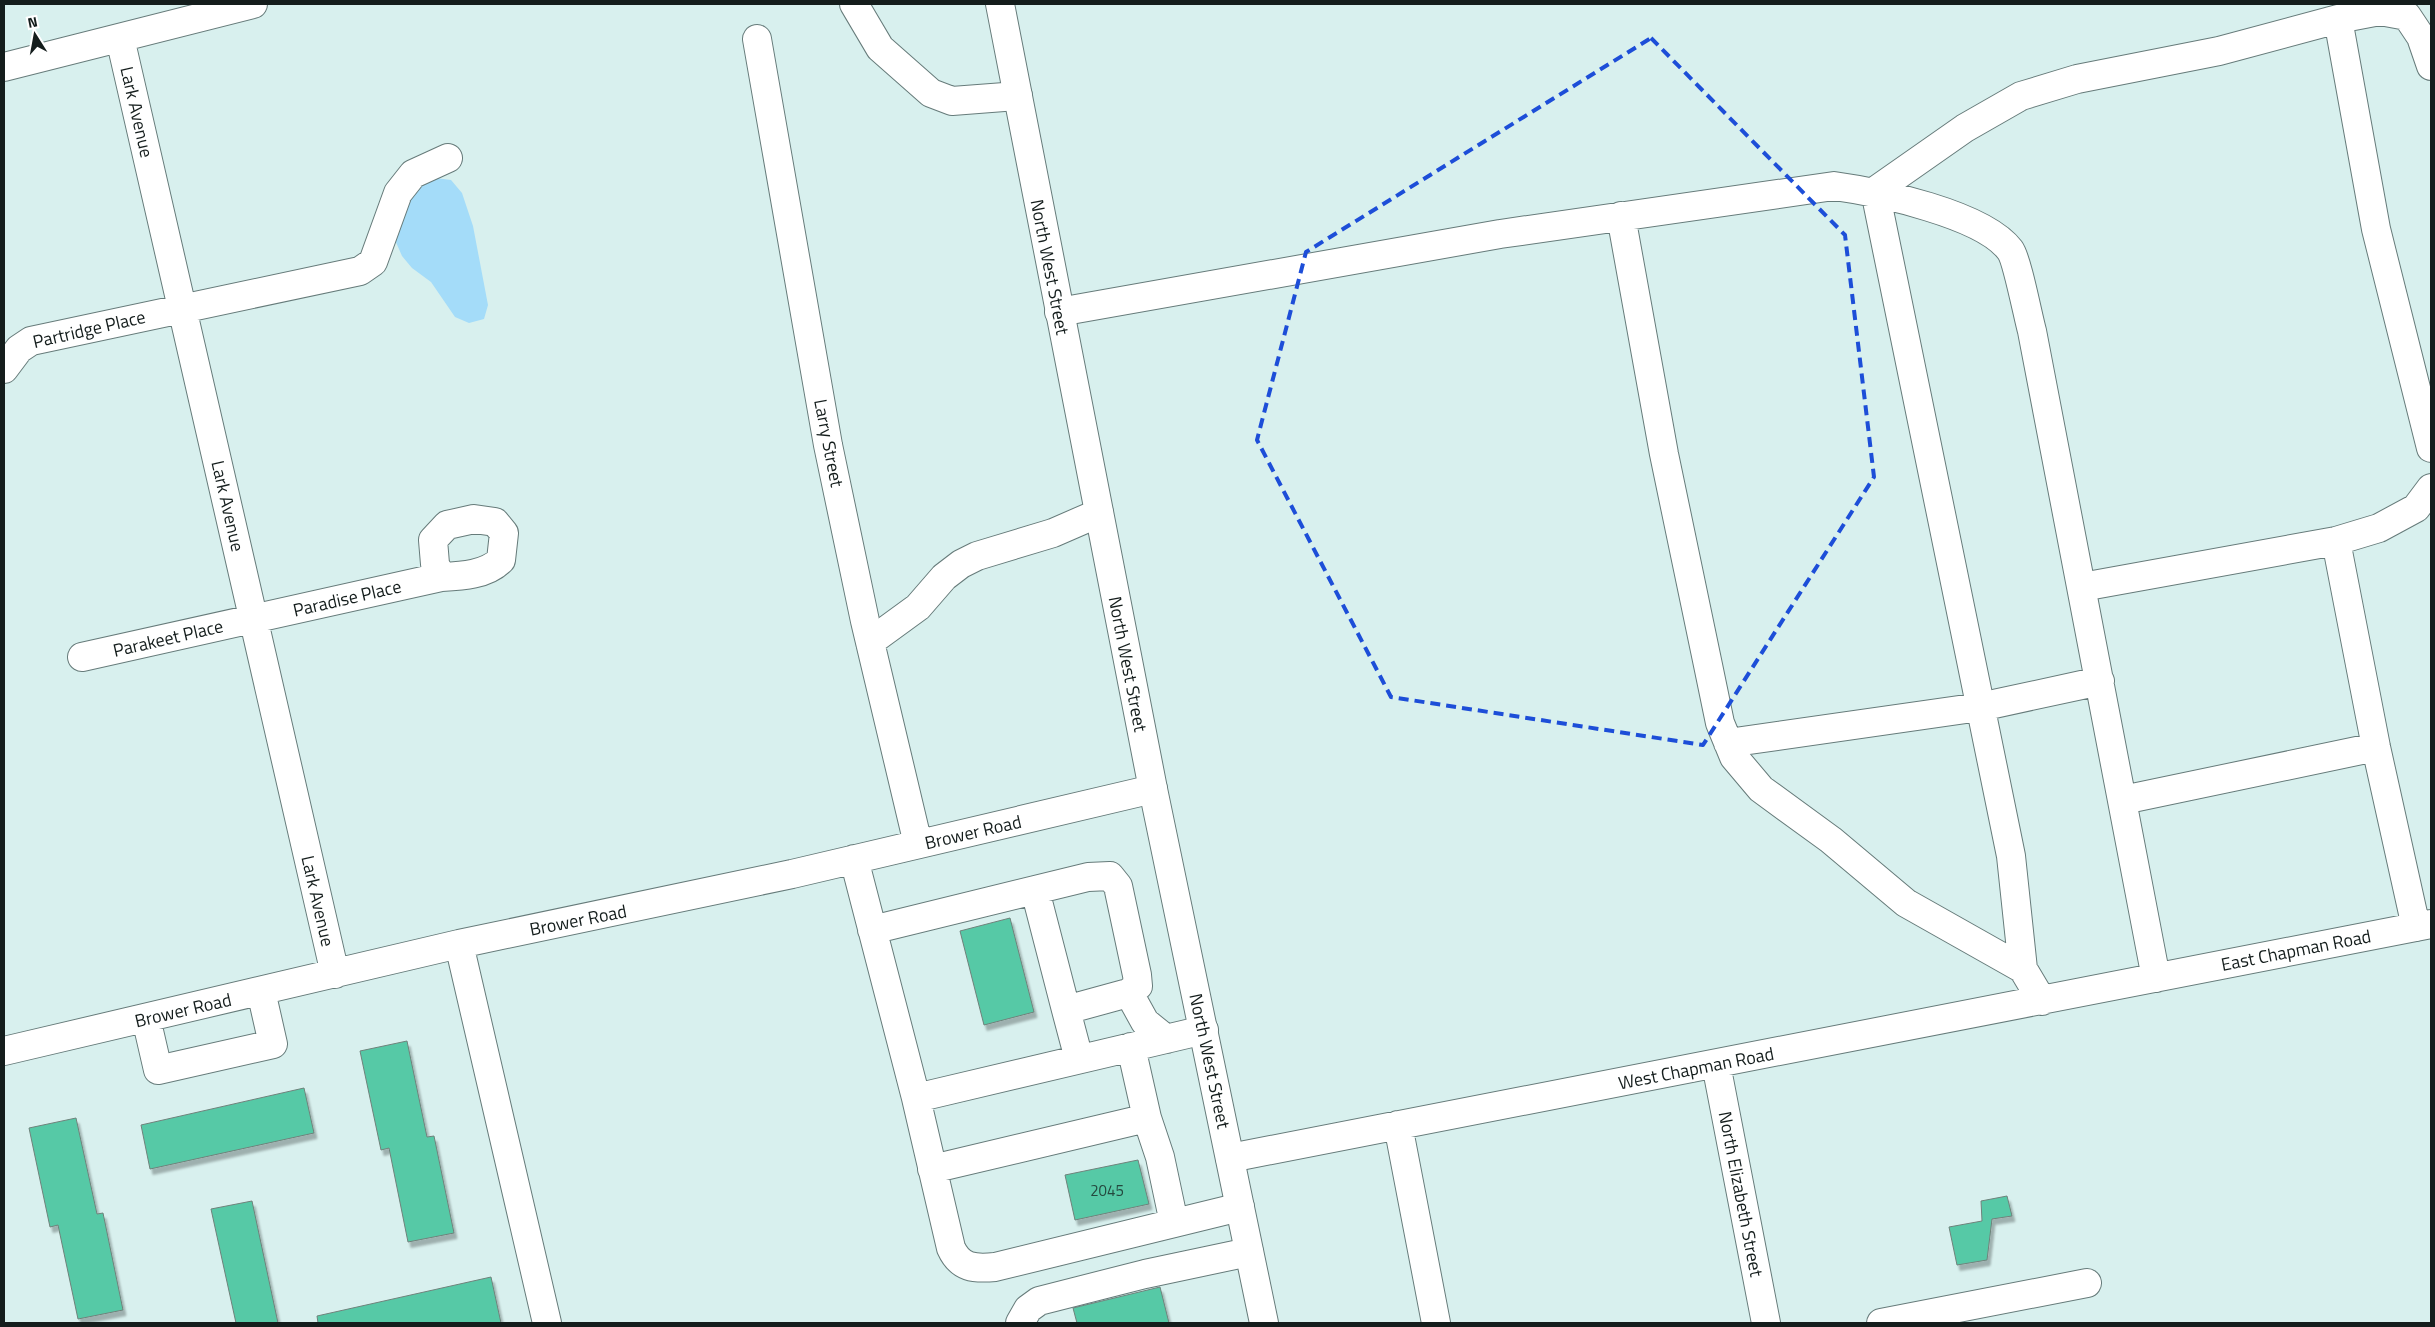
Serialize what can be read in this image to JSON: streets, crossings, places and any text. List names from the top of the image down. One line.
{"streets":{"street":["Lark Avenue","North West Street","Partridge Place","Larry Street","Paradise Place","Parakeet Place","Brower Road","East Chapman Road","West Chapman Road","North Elizabeth Street"]},"crossings":[["Lark Avenue","Partridge Place"],["Lark Avenue","Paradise Place"],["Lark Avenue","Parakeet Place"],["Lark Avenue","Brower Road"],["North West Street","Brower Road"],["North West Street","West Chapman Road"],["Larry Street","Brower Road"],["Paradise Place","Parakeet Place"],["East Chapman Road","West Chapman Road"],["West Chapman Road","North Elizabeth Street"]],"house_numbers":["2045"],"north":"top"}
